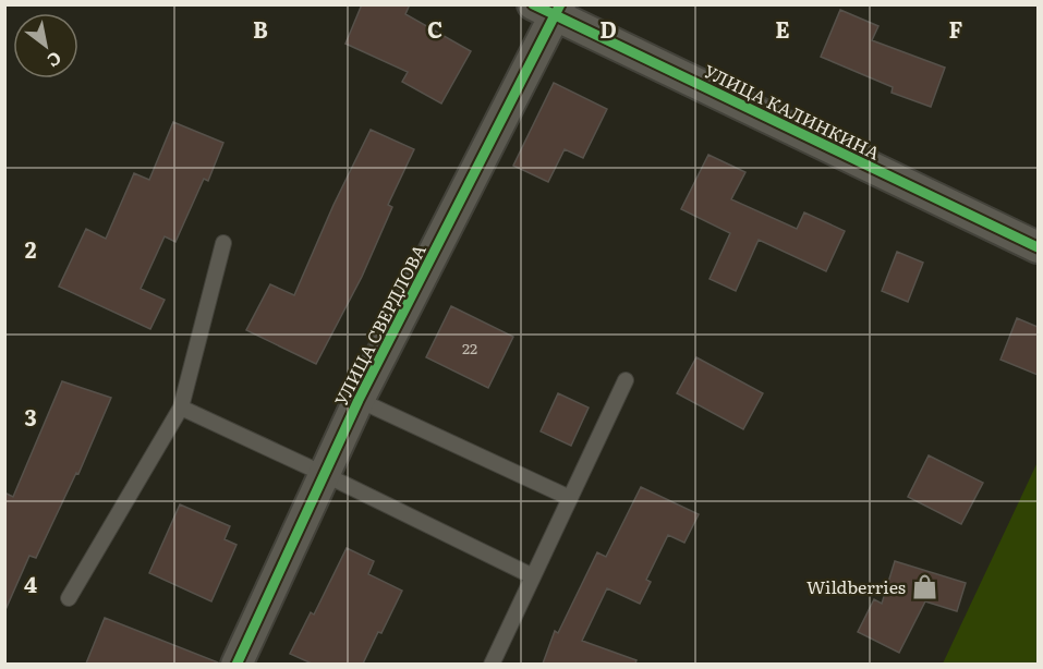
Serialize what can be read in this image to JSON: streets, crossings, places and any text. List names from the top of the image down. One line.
{"streets":{"street":["УЛИЦА КАЛИНКИНА","УЛИЦА СВЕРДЛОВА"]},"crossings":[["УЛИЦА КАЛИНКИНА","УЛИЦА СВЕРДЛОВА"]],"places":{"shop":["Wildberries"]},"house_numbers":["22"],"north":"bottom right","grid":{"columns":["B","C","D","E","F"],"rows":["2","3","4"]}}
